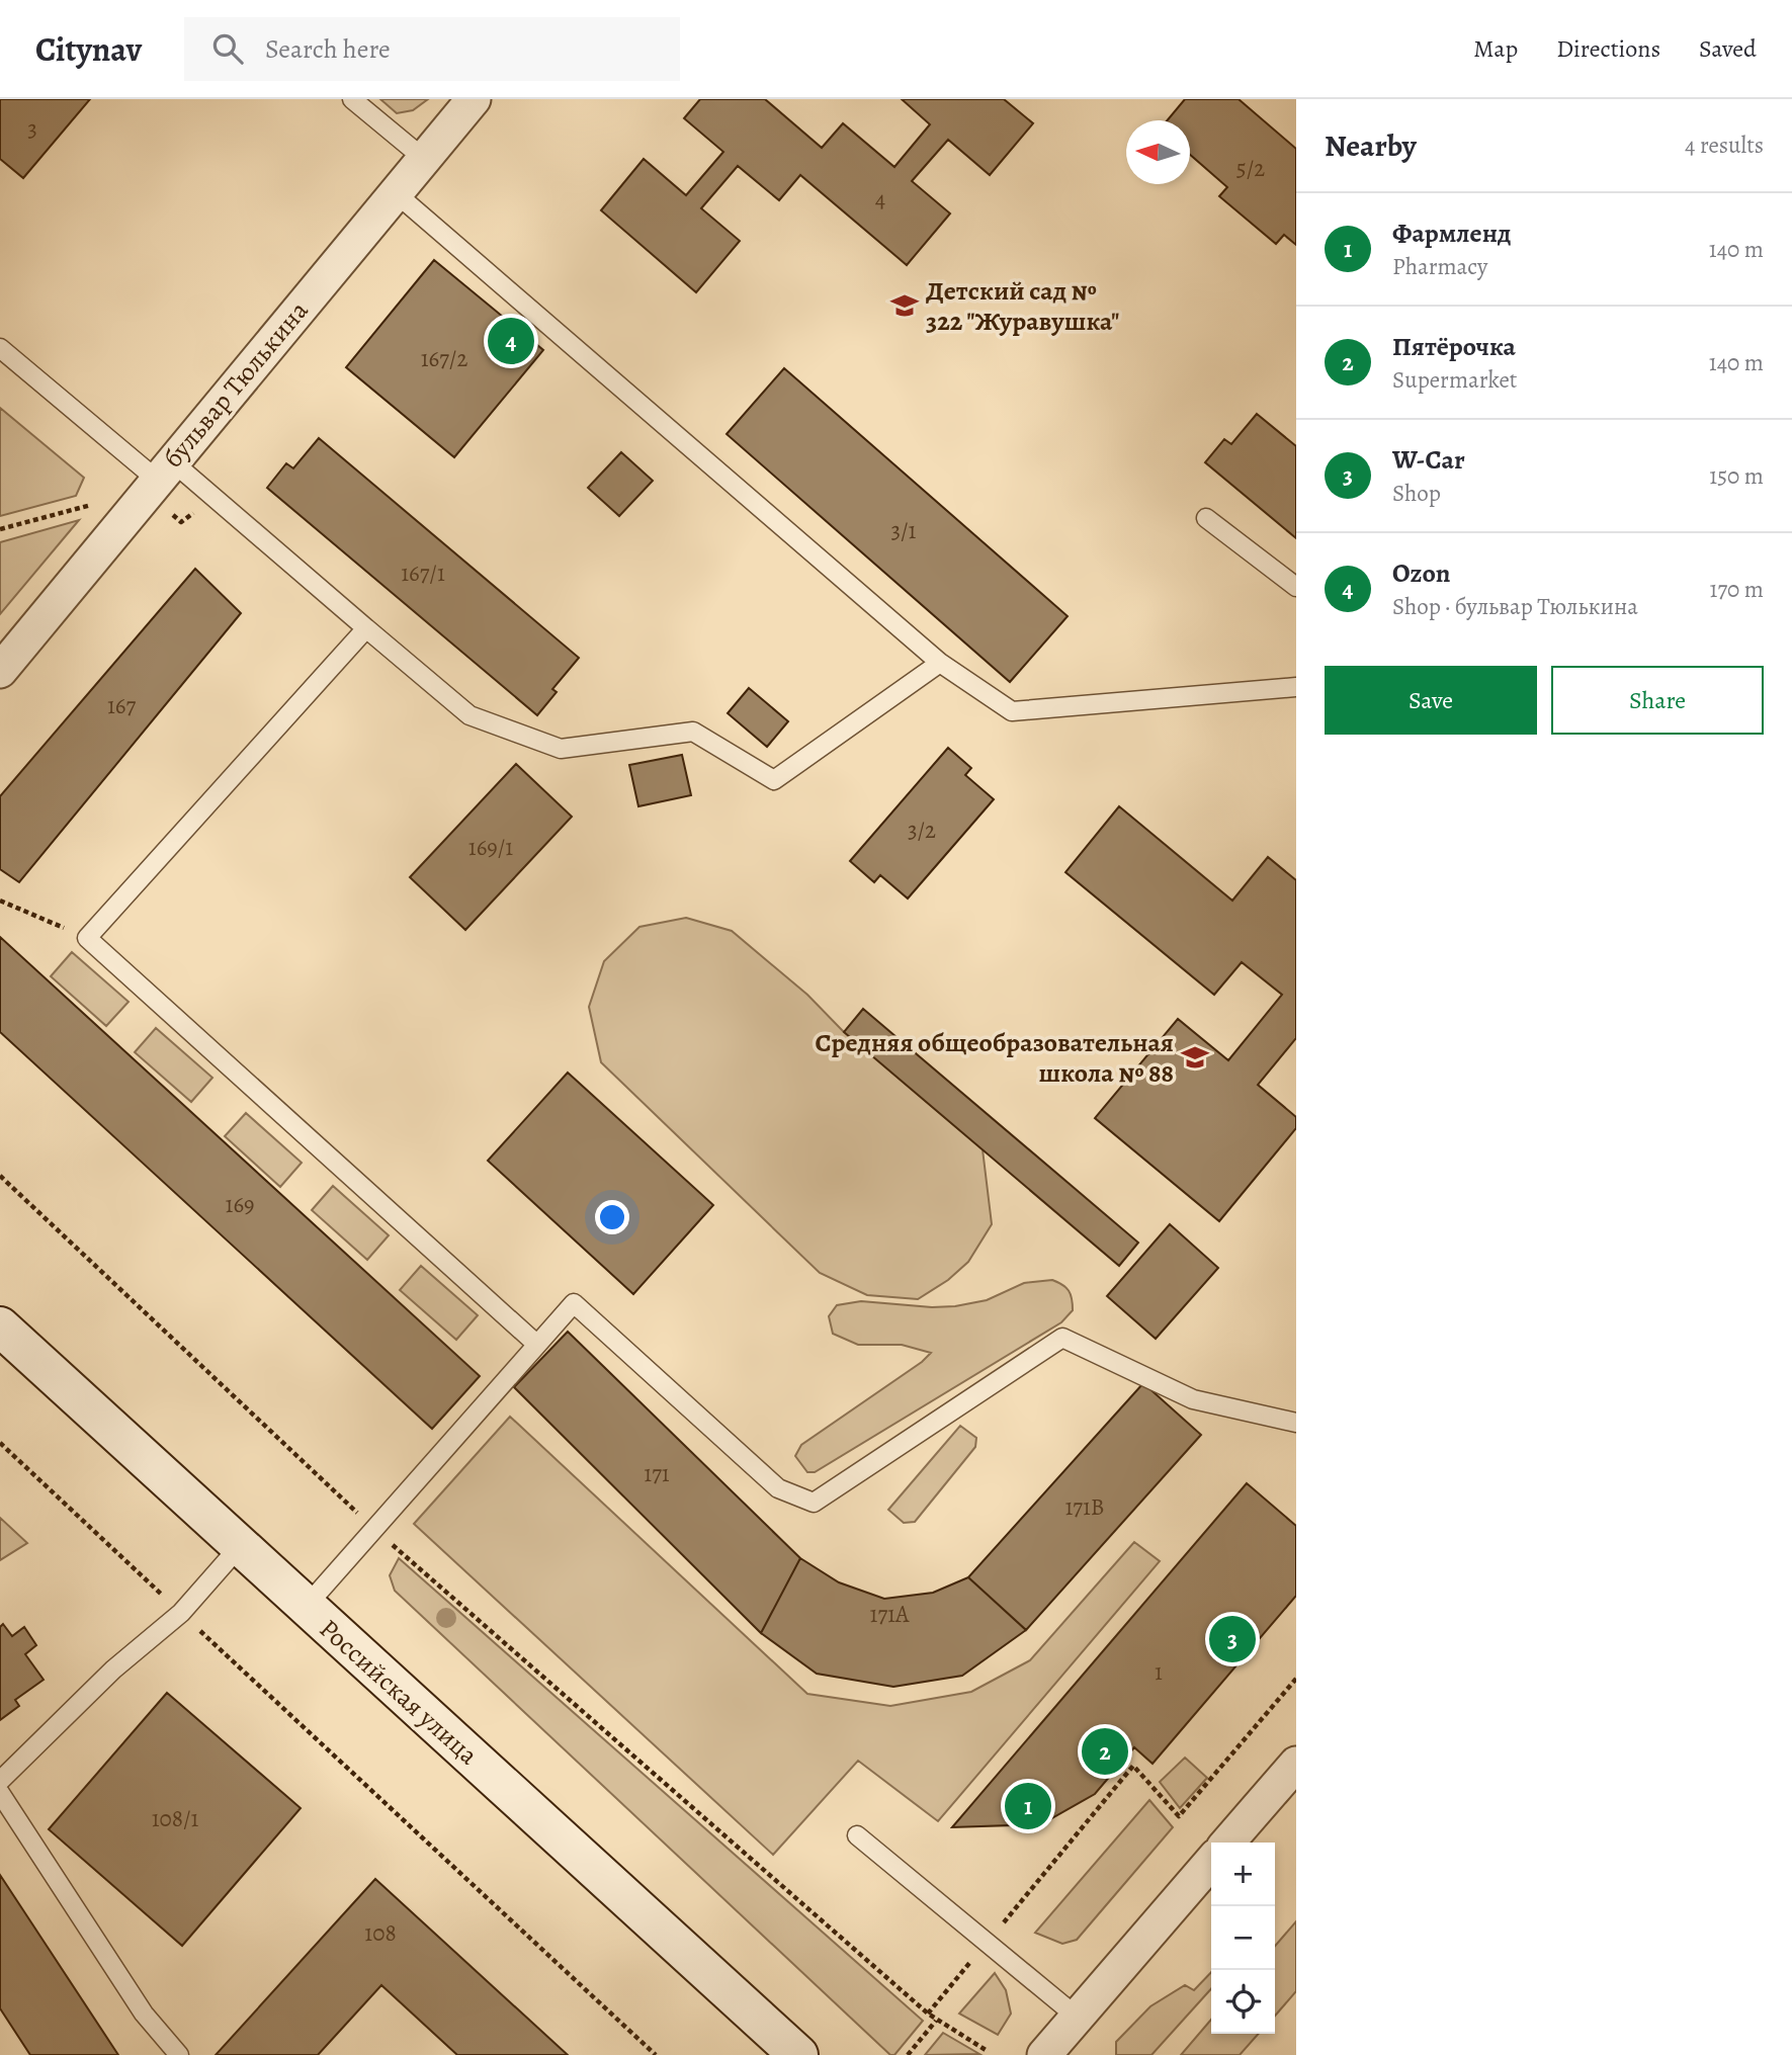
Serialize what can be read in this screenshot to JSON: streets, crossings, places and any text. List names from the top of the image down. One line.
{"streets":{"main road":["Российская улица"],"street":["бульвар Тюлькина"]},"places":{"school or university":["Детский сад № 322 \"Журавушка\"","Средняя общеобразовательная школа № 88"]},"house_numbers":["3","5/2","4","167/2","3/1","167/1","167","3/2","169/1","169","171","171В","171А","1","108/1","108"],"north":"left","page":{"header":"Citynav","search":"Search here","nav":["Map","Directions","Saved"],"heading":["Nearby","4 results"],"list":[{"mark":"1","name":"Фармленд","note":"Pharmacy","value":"140 m"},{"mark":"2","name":"Пятёрочка","note":"Supermarket","value":"140 m"},{"mark":"3","name":"W-Car","note":"Shop","value":"150 m"},{"mark":"4","name":"Ozon","note":"Shop · бульвар Тюлькина","value":"170 m"}],"pins":["4","3","2","1"],"buttons":["Save","Share"],"map_buttons":["+","−"]}}
